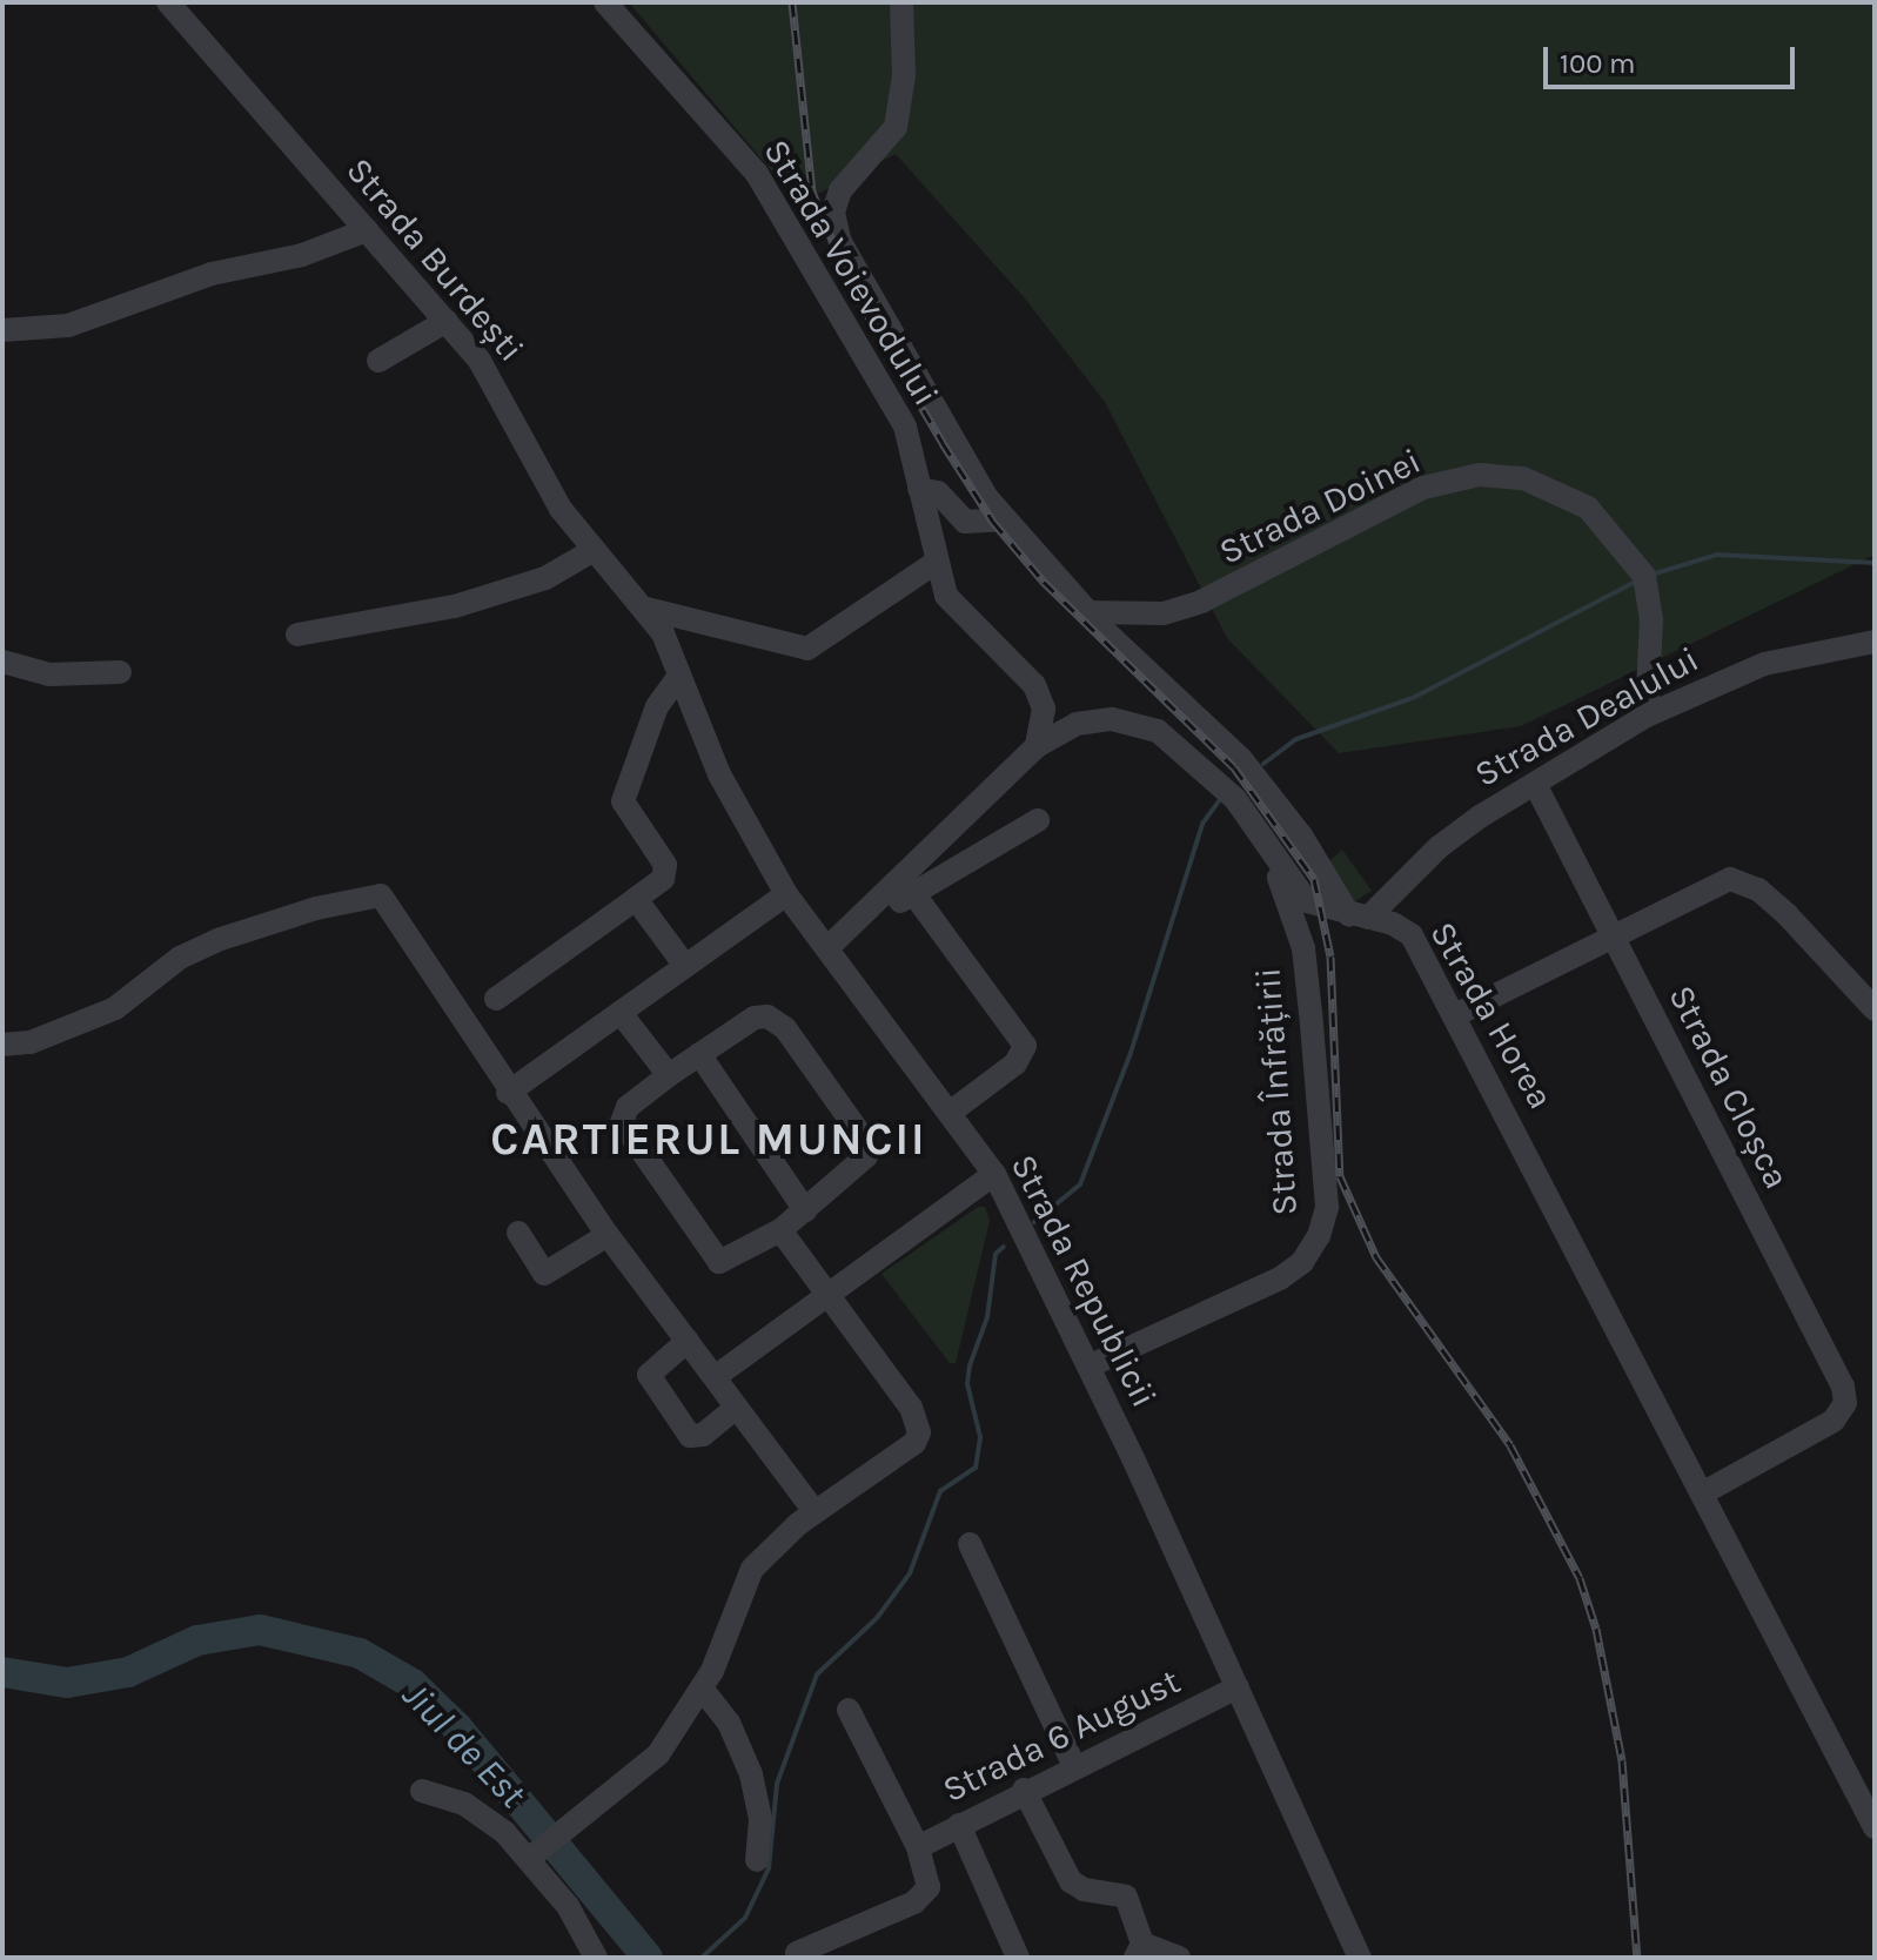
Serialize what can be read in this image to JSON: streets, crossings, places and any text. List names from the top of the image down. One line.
{"streets":{"street":["Strada Burdești","Strada Voievodului","Strada Doinei","Strada Dealului","Strada Horea","Strada Cloșca","Strada Înfrățirii","Strada Republicii","Strada 6 August"]},"crossings":[["Strada Burdești","Strada Republicii"],["Strada Voievodului","Strada Horea"],["Strada Doinei","Strada Dealului"],["Strada Dealului","Strada Horea"],["Strada Dealului","Strada Cloșca"],["Strada Horea","Strada Cloșca"],["Strada Horea","Strada Înfrățirii"],["Strada Înfrățirii","Strada Republicii"],["Strada Republicii","Strada 6 August"]],"districts":["CARTIERUL MUNCII"],"water":["Jiul de Est"],"scale_bar":"100 m"}
